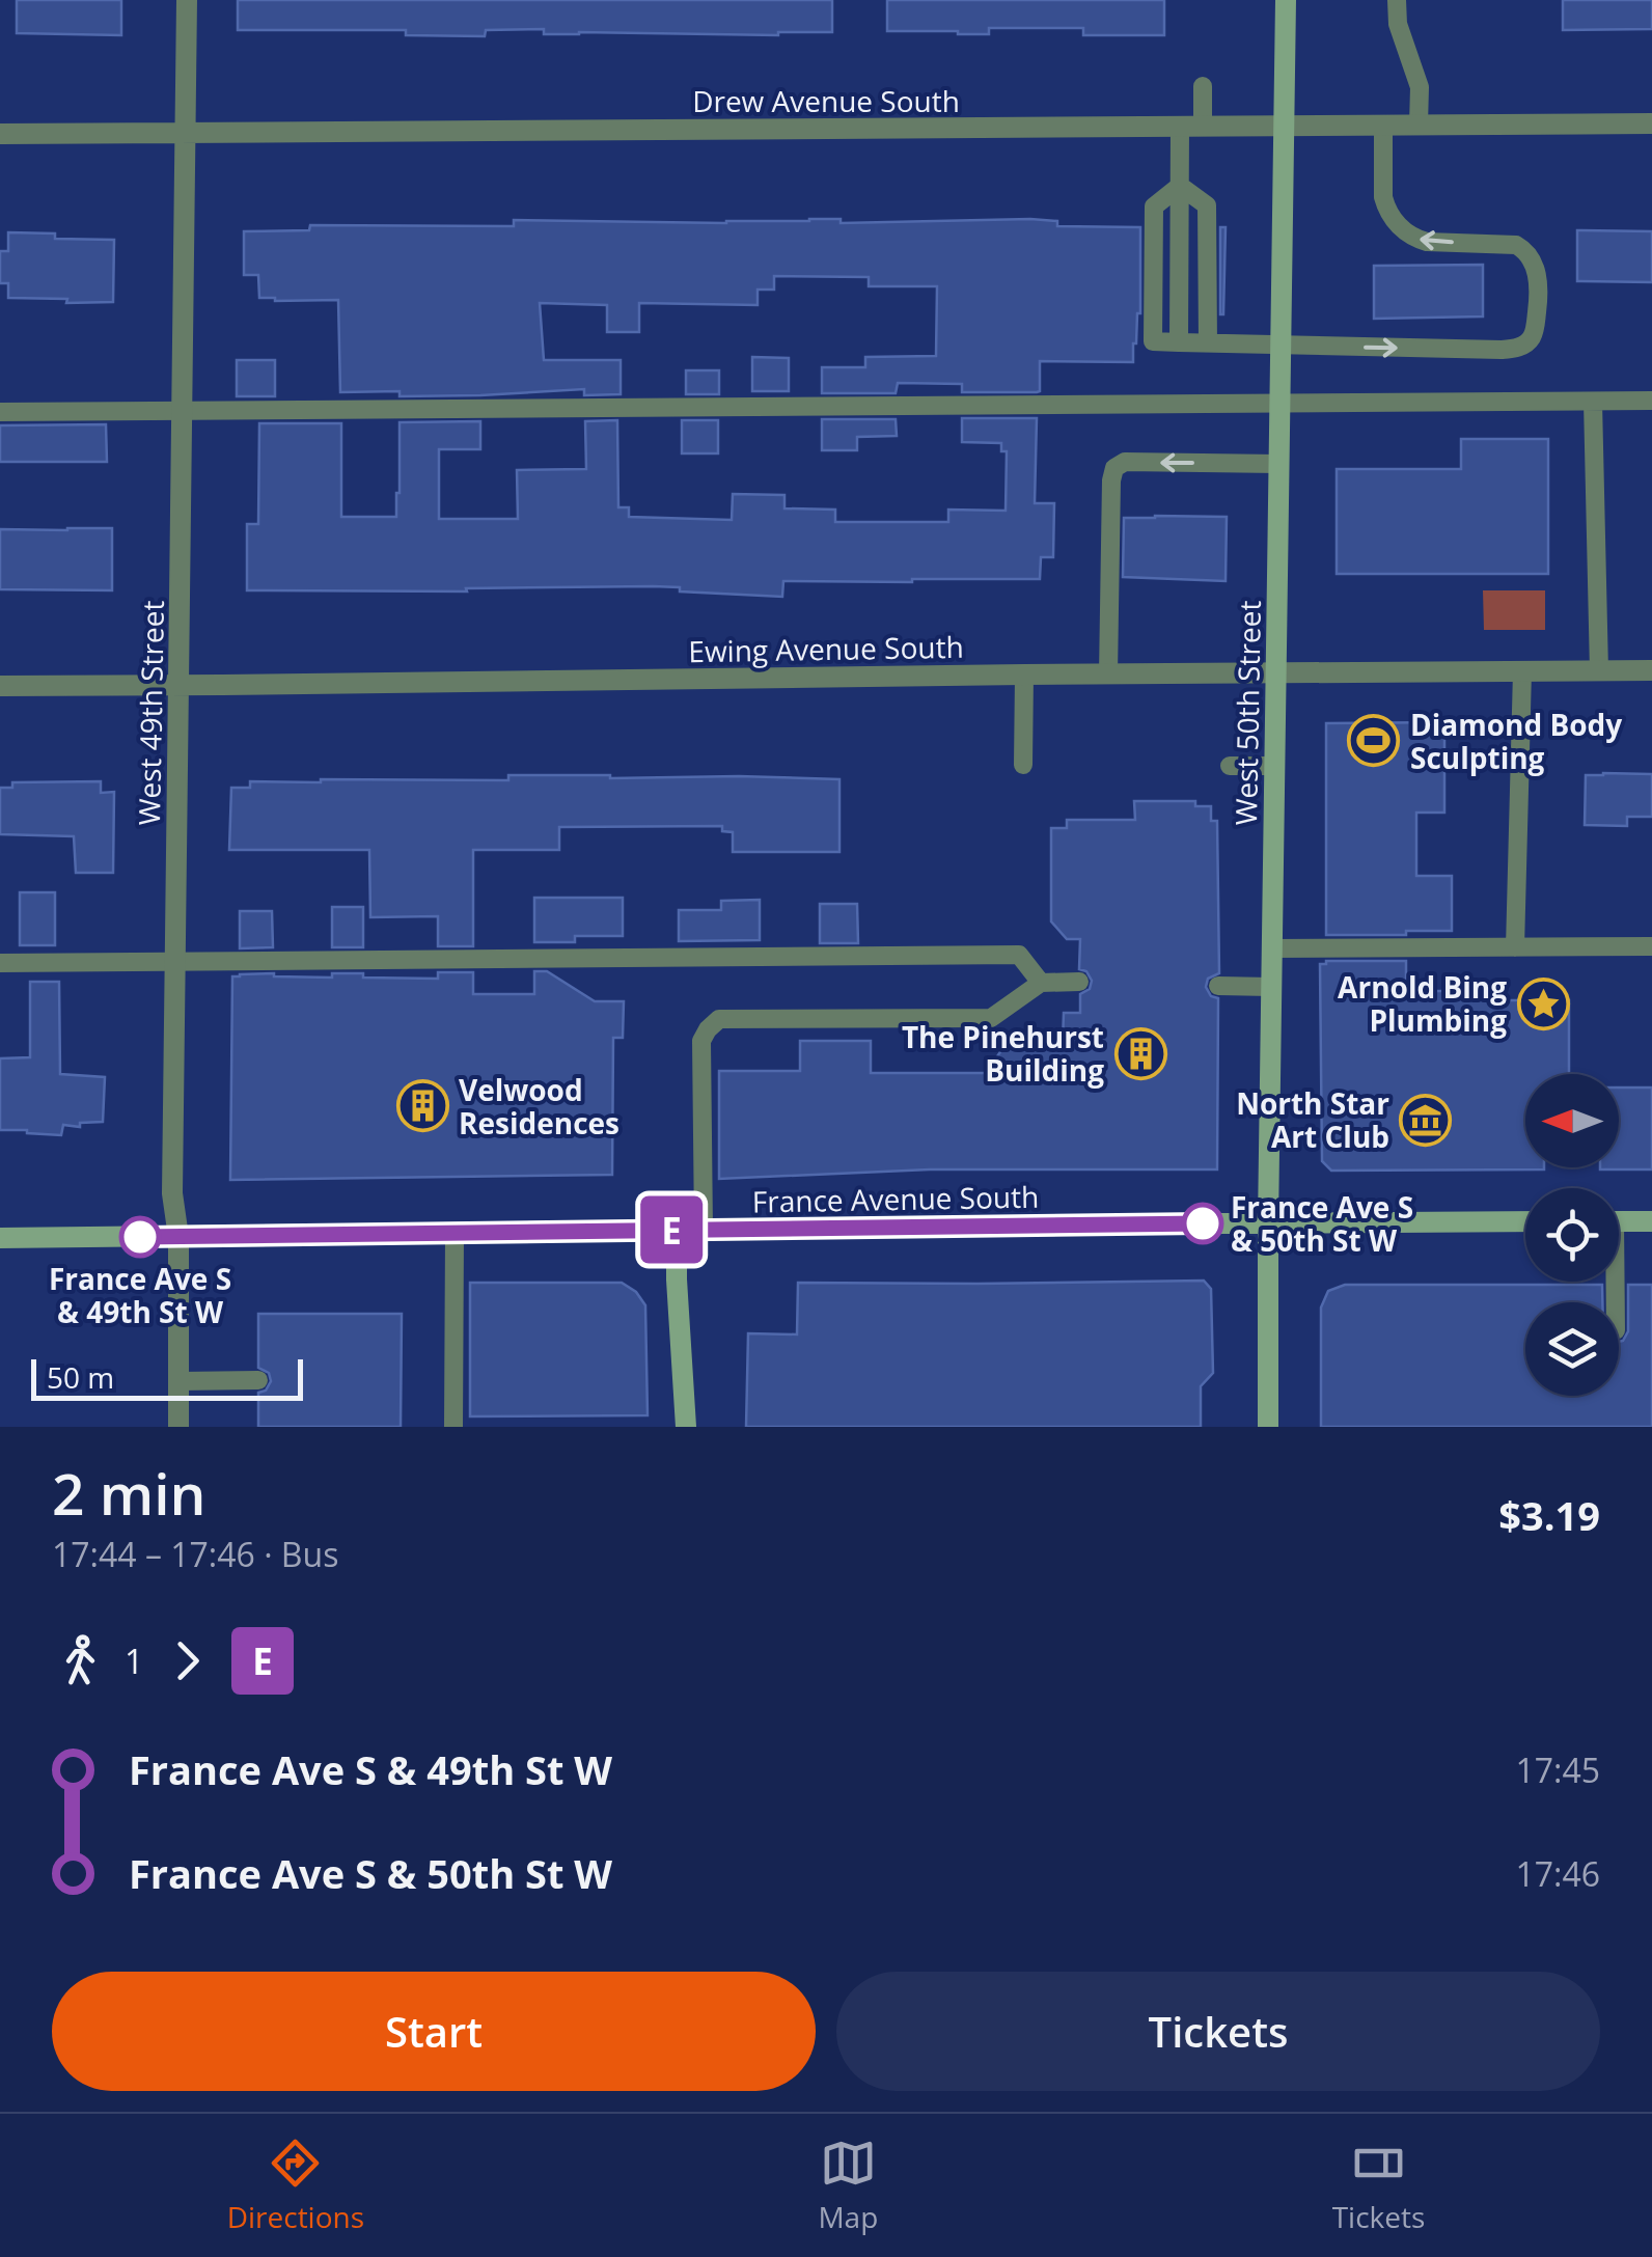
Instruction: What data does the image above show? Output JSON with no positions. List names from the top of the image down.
{
  "streets": {
    "main road": ["West 50th Street", "France Avenue South"],
    "street": ["Drew Avenue South", "Ewing Avenue South", "West 49th Street"]
  },
  "crossings": [
    ["Drew Avenue South", "West 49th Street"],
    ["Drew Avenue South", "West 50th Street"],
    ["Ewing Avenue South", "West 49th Street"],
    ["Ewing Avenue South", "West 50th Street"],
    ["West 49th Street", "France Avenue South"],
    ["West 50th Street", "France Avenue South"]
  ],
  "places": {
    "sports": ["Diamond Body Sculpting"],
    "place": ["Arnold Bing Plumbing"],
    "building": ["The Pinehurst Building", "Velwood Residences"],
    "museum": ["North Star Art Club"],
    "other": ["France Ave S & 50th St W", "France Ave S & 49th St W"]
  },
  "lines": ["bus line E"],
  "scale_bar": "50 m",
  "north": "left",
  "page": {
    "on_map": "E",
    "scale": "50 m",
    "heading": ["2 min", "17:44 – 17:46 · Bus", "$3.19"],
    "legs": ["1", "E"],
    "list": [
      {
        "name": "France Ave S & 49th St W",
        "value": "17:45"
      },
      {
        "name": "France Ave S & 50th St W",
        "value": "17:46"
      }
    ],
    "buttons": ["Start", "Tickets"],
    "tabs": ["Directions", "Map", "Tickets"]
  }
}
